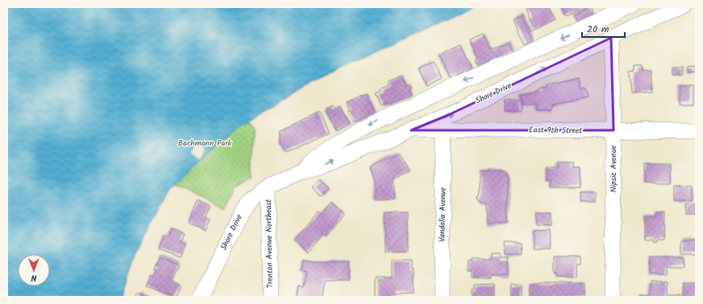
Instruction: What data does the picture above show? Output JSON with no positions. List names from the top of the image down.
{
  "streets": {
    "street": [
      "Shore Drive",
      "East 9th Street",
      "Nipsic Avenue",
      "Vandalia Avenue",
      "Trenton Avenue Northeast"
    ]
  },
  "crossings": [
    ["Shore Drive", "East 9th Street"],
    ["Shore Drive", "Nipsic Avenue"],
    ["Shore Drive", "Trenton Avenue Northeast"],
    ["East 9th Street", "Nipsic Avenue"],
    ["East 9th Street", "Vandalia Avenue"]
  ],
  "parks": ["Bachmann Park"],
  "scale_bar": "20 m",
  "north": "bottom"
}
